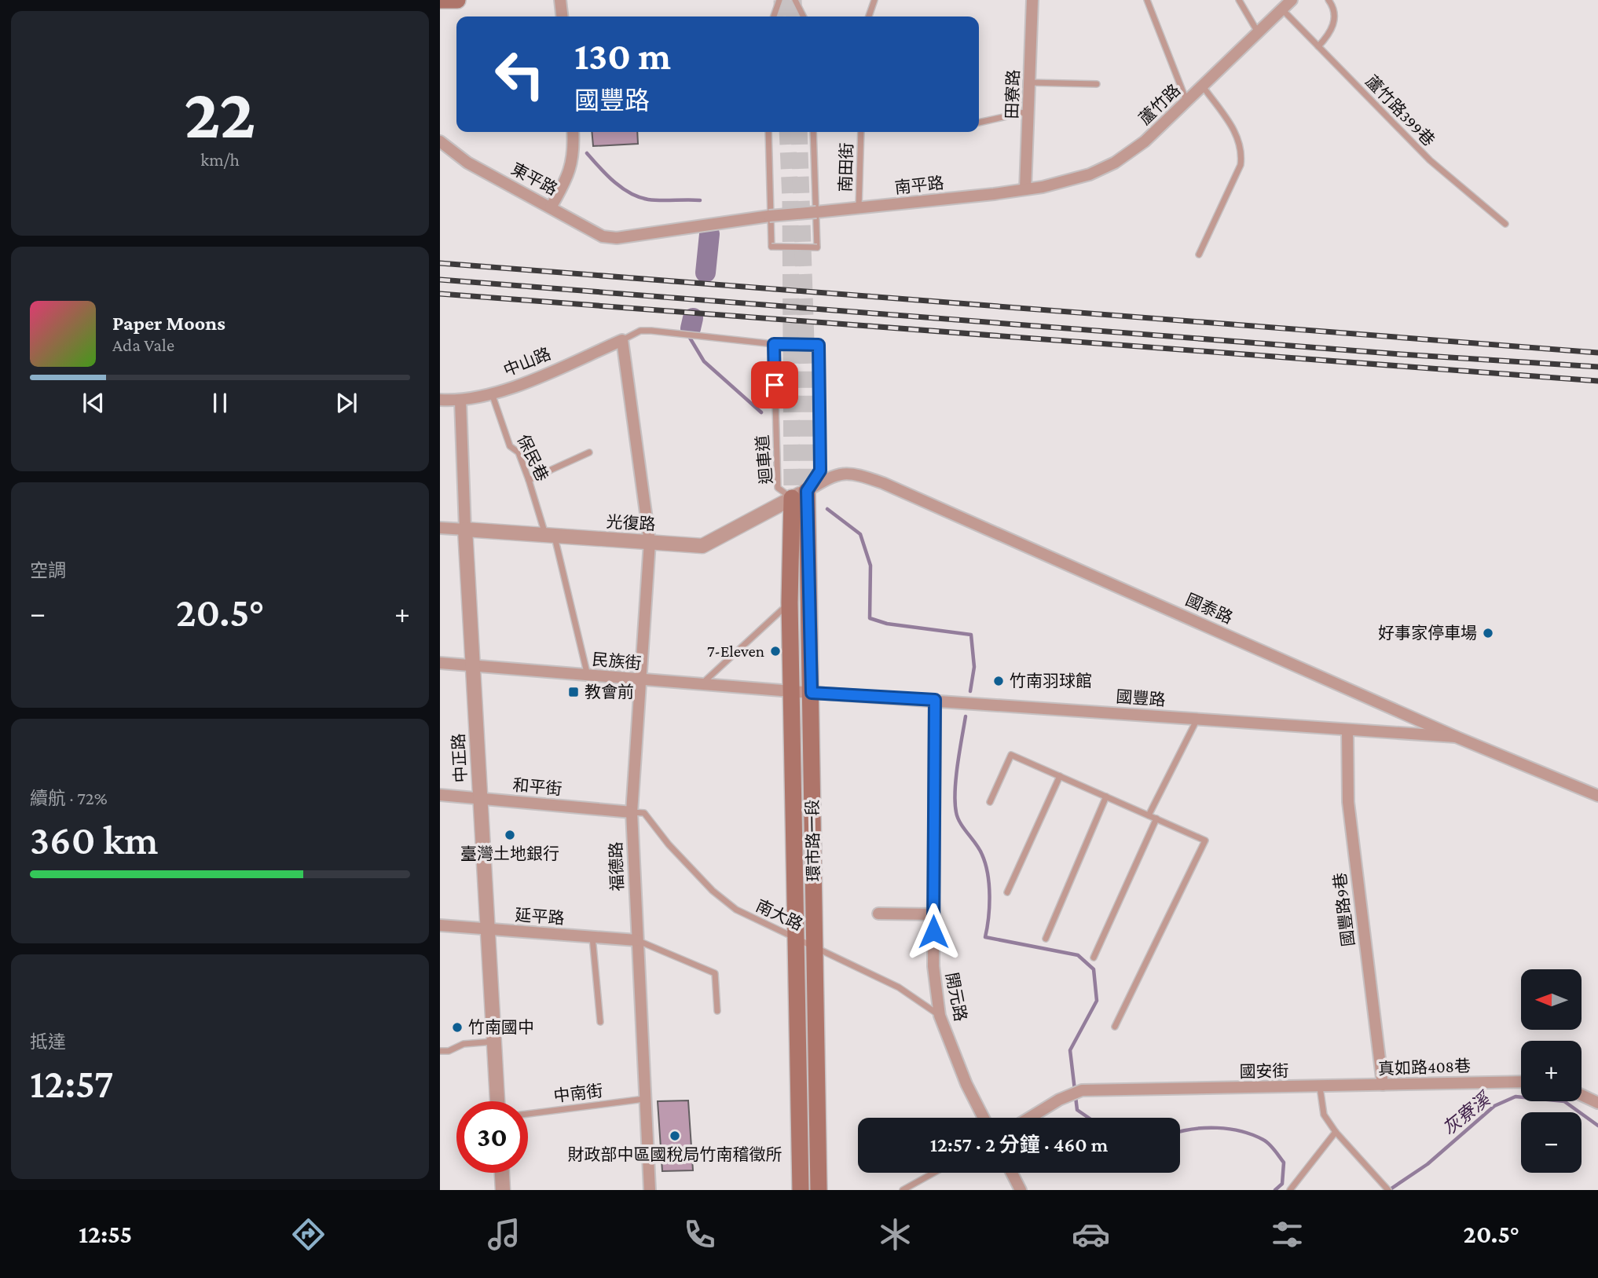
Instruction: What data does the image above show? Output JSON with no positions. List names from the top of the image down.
{
  "streets": {
    "main road": ["環市路一段"],
    "street": [
      "田寮路",
      "蘆竹路",
      "東平路",
      "南平路",
      "中山路",
      "光復路",
      "國泰路",
      "民族街",
      "國豐路",
      "中正路",
      "和平街",
      "福德路",
      "國豐路9巷",
      "延平路",
      "開元路",
      "真如路408巷",
      "國安街"
    ],
    "lane": [
      "蘆竹路399巷",
      "南田街",
      "保民巷",
      "迴車道",
      "南大路",
      "中南街"
    ]
  },
  "crossings": [
    ["田寮路", "蘆竹路"],
    ["田寮路", "南平路"],
    ["蘆竹路", "蘆竹路399巷"],
    ["蘆竹路", "南平路"],
    ["南田街", "南平路"],
    ["東平路", "南平路"],
    ["中山路", "保民巷"],
    ["中山路", "中正路"],
    ["中山路", "福德路"],
    ["保民巷", "光復路"],
    ["保民巷", "民族街"],
    ["迴車道", "光復路"],
    ["迴車道", "國泰路"],
    ["迴車道", "環市路一段"],
    ["光復路", "國泰路"],
    ["光復路", "中正路"],
    ["光復路", "環市路一段"],
    ["光復路", "福德路"],
    ["國泰路", "國豐路"],
    ["國泰路", "環市路一段"],
    ["民族街", "國豐路"],
    ["民族街", "中正路"],
    ["民族街", "環市路一段"],
    ["民族街", "福德路"],
    ["國豐路", "環市路一段"],
    ["國豐路", "國豐路9巷"],
    ["國豐路", "開元路"],
    ["中正路", "和平街"],
    ["中正路", "延平路"],
    ["和平街", "福德路"],
    ["和平街", "南大路"],
    ["環市路一段", "南大路"],
    ["福德路", "南大路"],
    ["福德路", "延平路"],
    ["福德路", "中南街"],
    ["國豐路9巷", "真如路408巷"],
    ["南大路", "開元路"],
    ["真如路408巷", "國安街"]
  ],
  "water": ["灰寮溪"],
  "places": {
    "other": [
      "好事家停車場",
      "7-Eleven",
      "竹南羽球館",
      "臺灣土地銀行",
      "竹南國中",
      "財政部中區國稅局竹南稽徵所"
    ],
    "transit": ["教會前"]
  },
  "north": "left",
  "page": {
    "tile": [
      ["22", "km/h"],
      "空調",
      ["續航 · 72%", "360 km"],
      ["抵達", "12:57"]
    ],
    "turn": ["130 m", "國豐路"],
    "song": ["Paper Moons", "Ada Vale"],
    "heat": ["−", "20.5°", "+"],
    "map_buttons": ["+", "−"],
    "limit": "30",
    "trip": "12:57 · 2 分鐘 · 460 m",
    "tabs": ["12:55", "20.5°"]
  }
}
